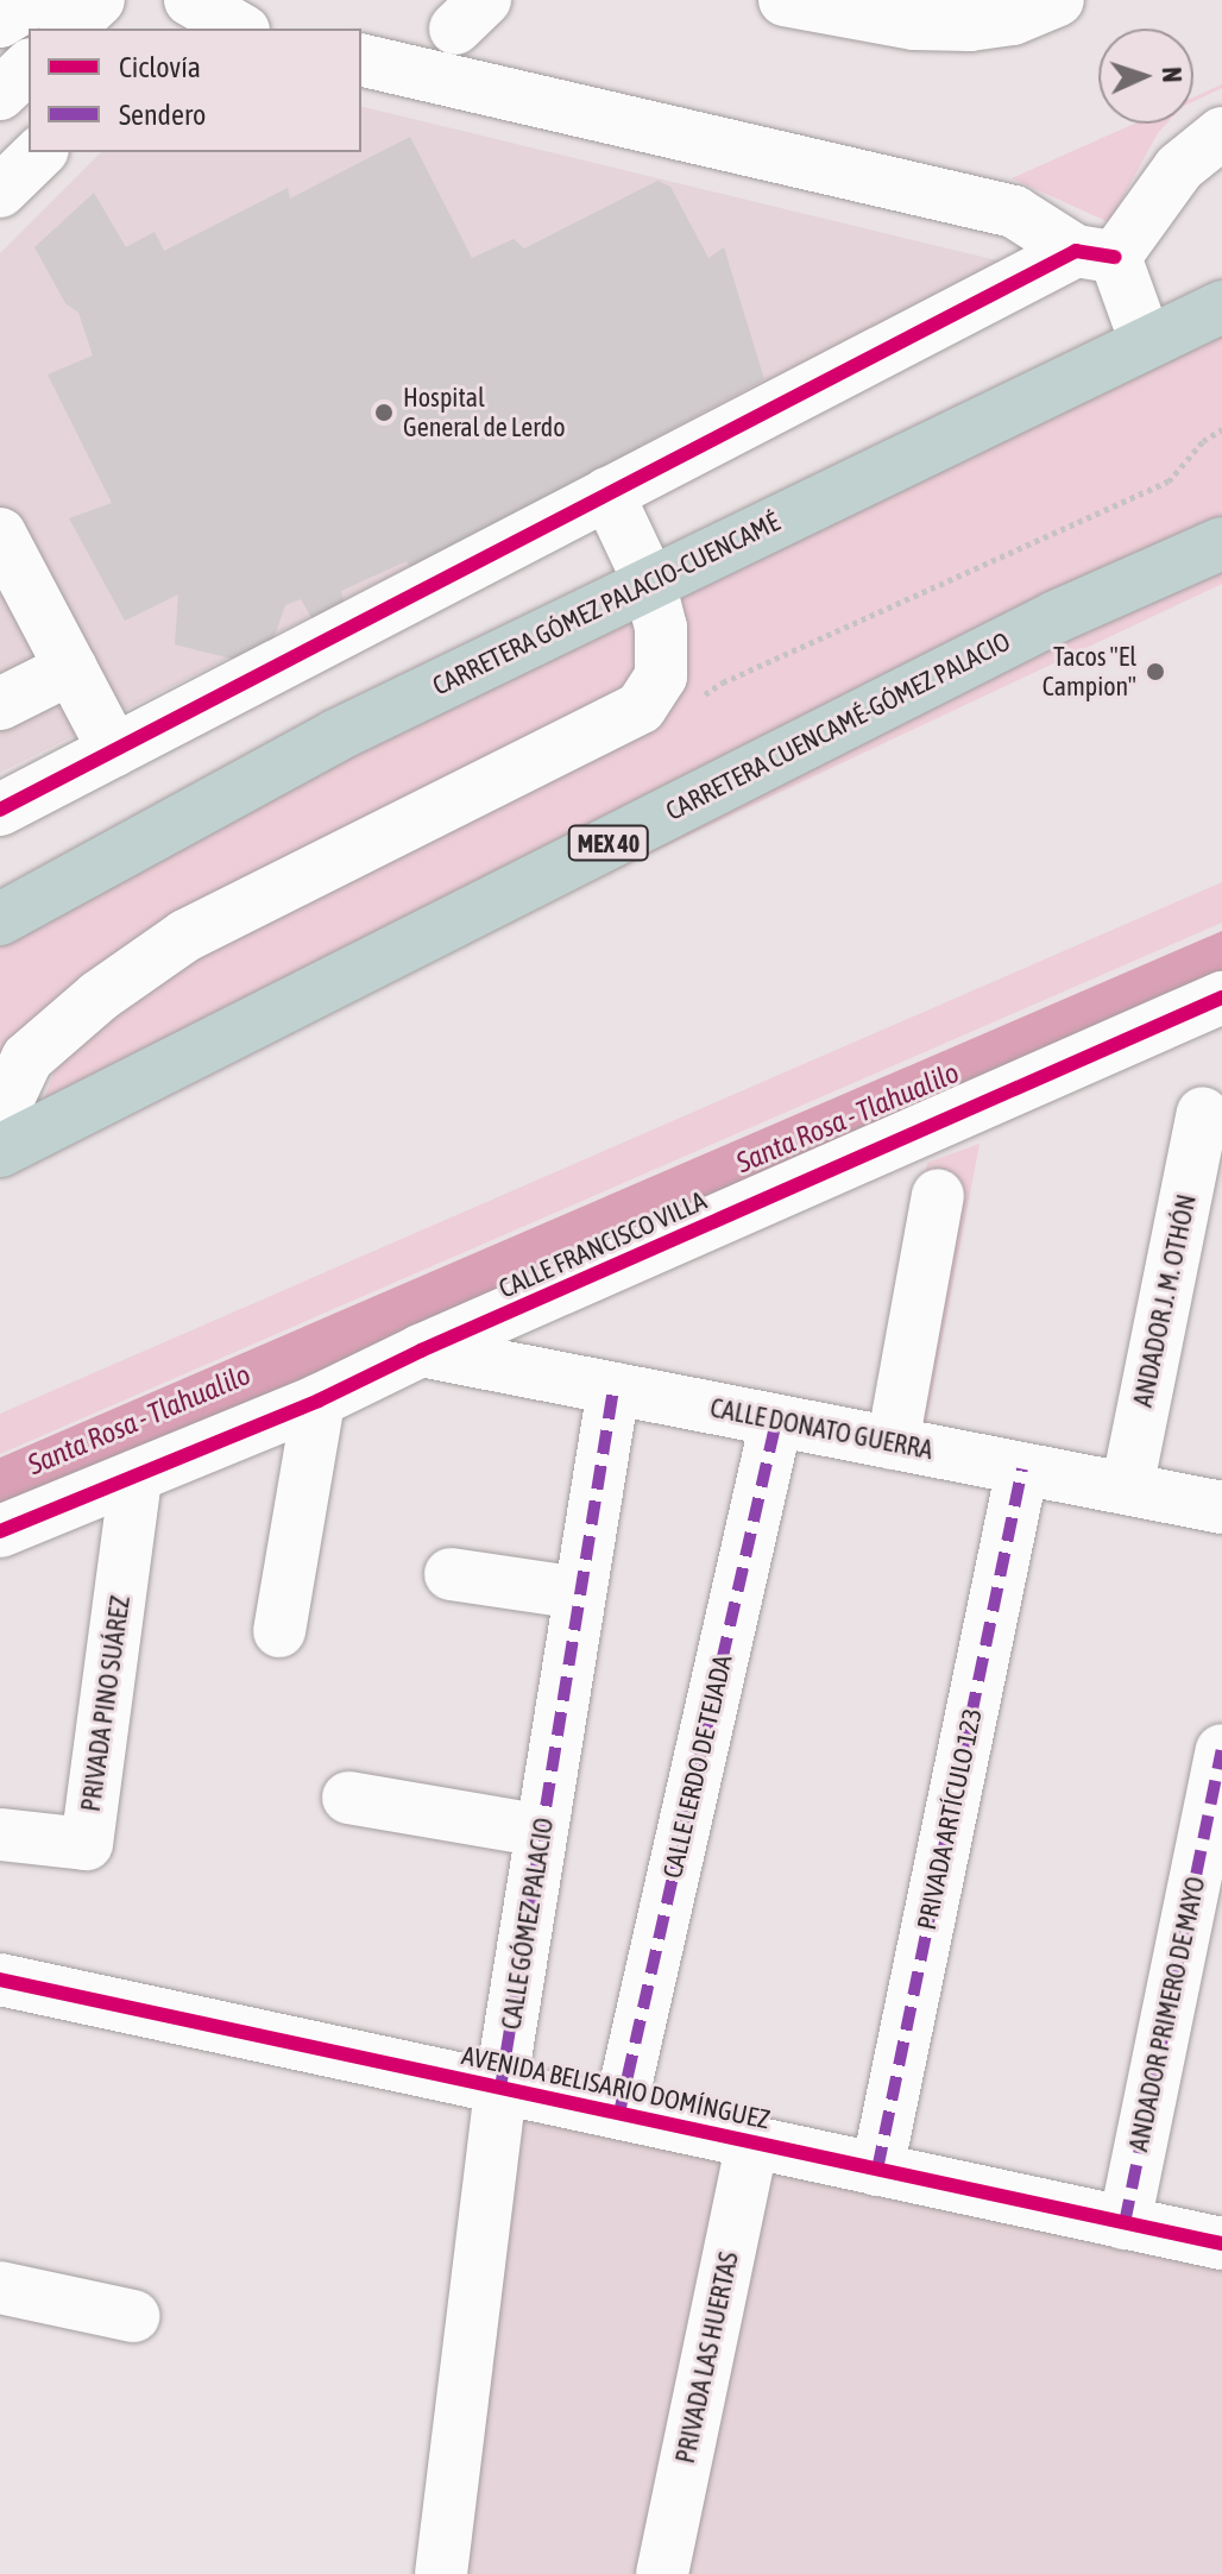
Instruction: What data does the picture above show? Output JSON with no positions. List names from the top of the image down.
{
  "streets": {
    "highway": ["CARRETERA GÓMEZ PALACIO-CUENCAMÉ", "CARRETERA CUENCAMÉ-GÓMEZ PALACIO", "MEX 40"],
    "street": [
      "CALLE FRANCISCO VILLA",
      "ANDADOR J. M. OTHÓN",
      "CALLE DONATO GUERRA",
      "PRIVADA PINO SUÁREZ",
      "CALLE LERDO DE TEJADA",
      "PRIVADA ARTÍCULO 123",
      "CALLE GÓMEZ PALACIO",
      "ANDADOR PRIMERO DE MAYO",
      "AVENIDA BELISARIO DOMÍNGUEZ",
      "PRIVADA LAS HUERTAS"
    ]
  },
  "crossings": [
    ["CALLE FRANCISCO VILLA", "CALLE DONATO GUERRA"],
    ["CALLE FRANCISCO VILLA", "PRIVADA PINO SUÁREZ"],
    ["ANDADOR J. M. OTHÓN", "CALLE DONATO GUERRA"],
    ["CALLE DONATO GUERRA", "CALLE LERDO DE TEJADA"],
    ["CALLE DONATO GUERRA", "PRIVADA ARTÍCULO 123"],
    ["CALLE DONATO GUERRA", "CALLE GÓMEZ PALACIO"],
    ["CALLE LERDO DE TEJADA", "AVENIDA BELISARIO DOMÍNGUEZ"],
    ["PRIVADA ARTÍCULO 123", "AVENIDA BELISARIO DOMÍNGUEZ"],
    ["CALLE GÓMEZ PALACIO", "AVENIDA BELISARIO DOMÍNGUEZ"],
    ["ANDADOR PRIMERO DE MAYO", "AVENIDA BELISARIO DOMÍNGUEZ"],
    ["AVENIDA BELISARIO DOMÍNGUEZ", "PRIVADA LAS HUERTAS"]
  ],
  "water": ["Santa Rosa - Tlahualilo"],
  "places": ["Hospital General de Lerdo", "Tacos \"El Campion\""],
  "legend": ["Ciclovía", "Sendero"],
  "north": "right"
}
